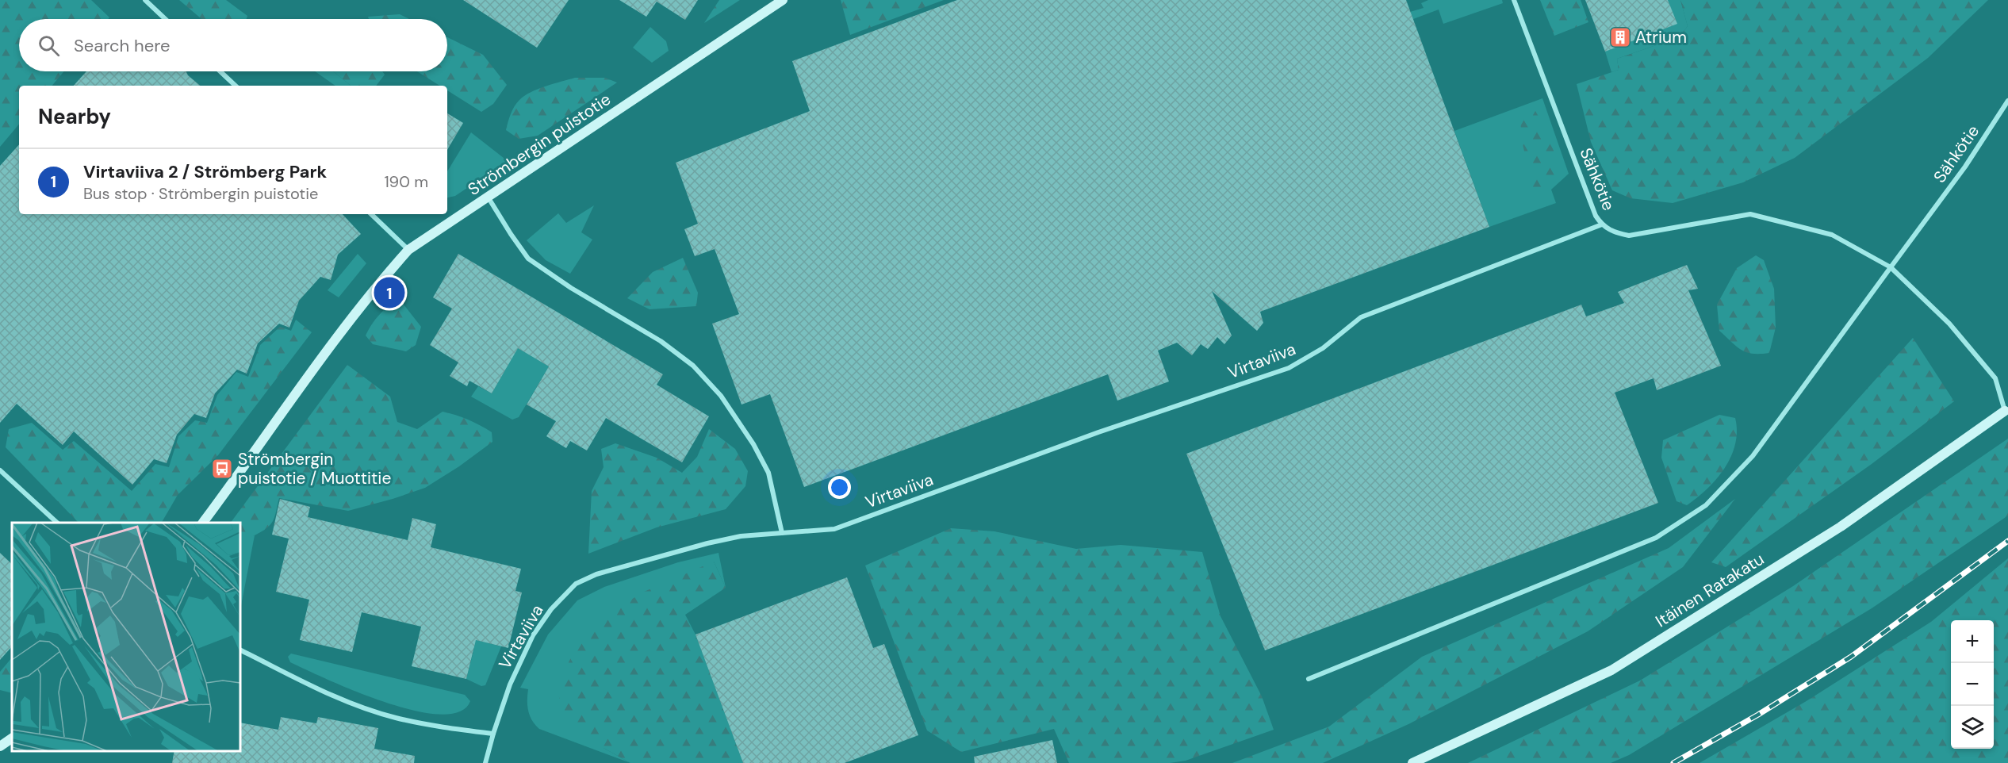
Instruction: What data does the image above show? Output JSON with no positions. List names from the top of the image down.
{
  "streets": {
    "street": [
      "Strömbergin puistotie",
      "Sähkötie",
      "Virtaviiva",
      "Itäinen Ratakatu"
    ]
  },
  "crossings": [
    ["Sähkötie", "Virtaviiva"]
  ],
  "places": {
    "building": ["Atrium"],
    "bus stop": ["Strömbergin puistotie / Muottitie"]
  },
  "page": {
    "search": "Search here",
    "heading": "Nearby",
    "list": [
      {
        "mark": "1",
        "name": "Virtaviiva 2 / Strömberg Park",
        "note": "Bus stop · Strömbergin puistotie",
        "value": "190 m"
      }
    ],
    "pins": "1",
    "map_buttons": ["+", "−"]
  }
}
